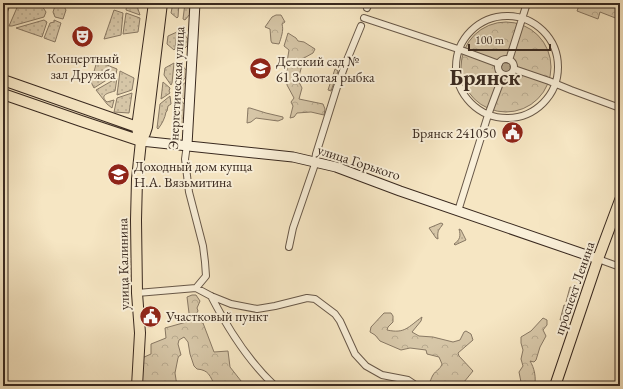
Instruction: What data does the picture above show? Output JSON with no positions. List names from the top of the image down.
{
  "streets": {
    "main road": ["улица Горького", "улица Калинина", "проспект Ленина"],
    "street": ["Энергетическая улица"]
  },
  "crossings": [
    ["Энергетическая улица", "улица Горького"],
    ["улица Горького", "улица Калинина"],
    ["улица Горького", "проспект Ленина"]
  ],
  "districts": ["Брянск"],
  "places": {
    "theatre": ["Концертный зал Дружба"],
    "school or university": ["Детский сад № 61 Золотая рыбка", "Доходный дом купца Н.А. Вязьмитина"],
    "public building": ["Брянск 241050", "Участковый пункт"]
  },
  "scale_bar": "100 m"
}
